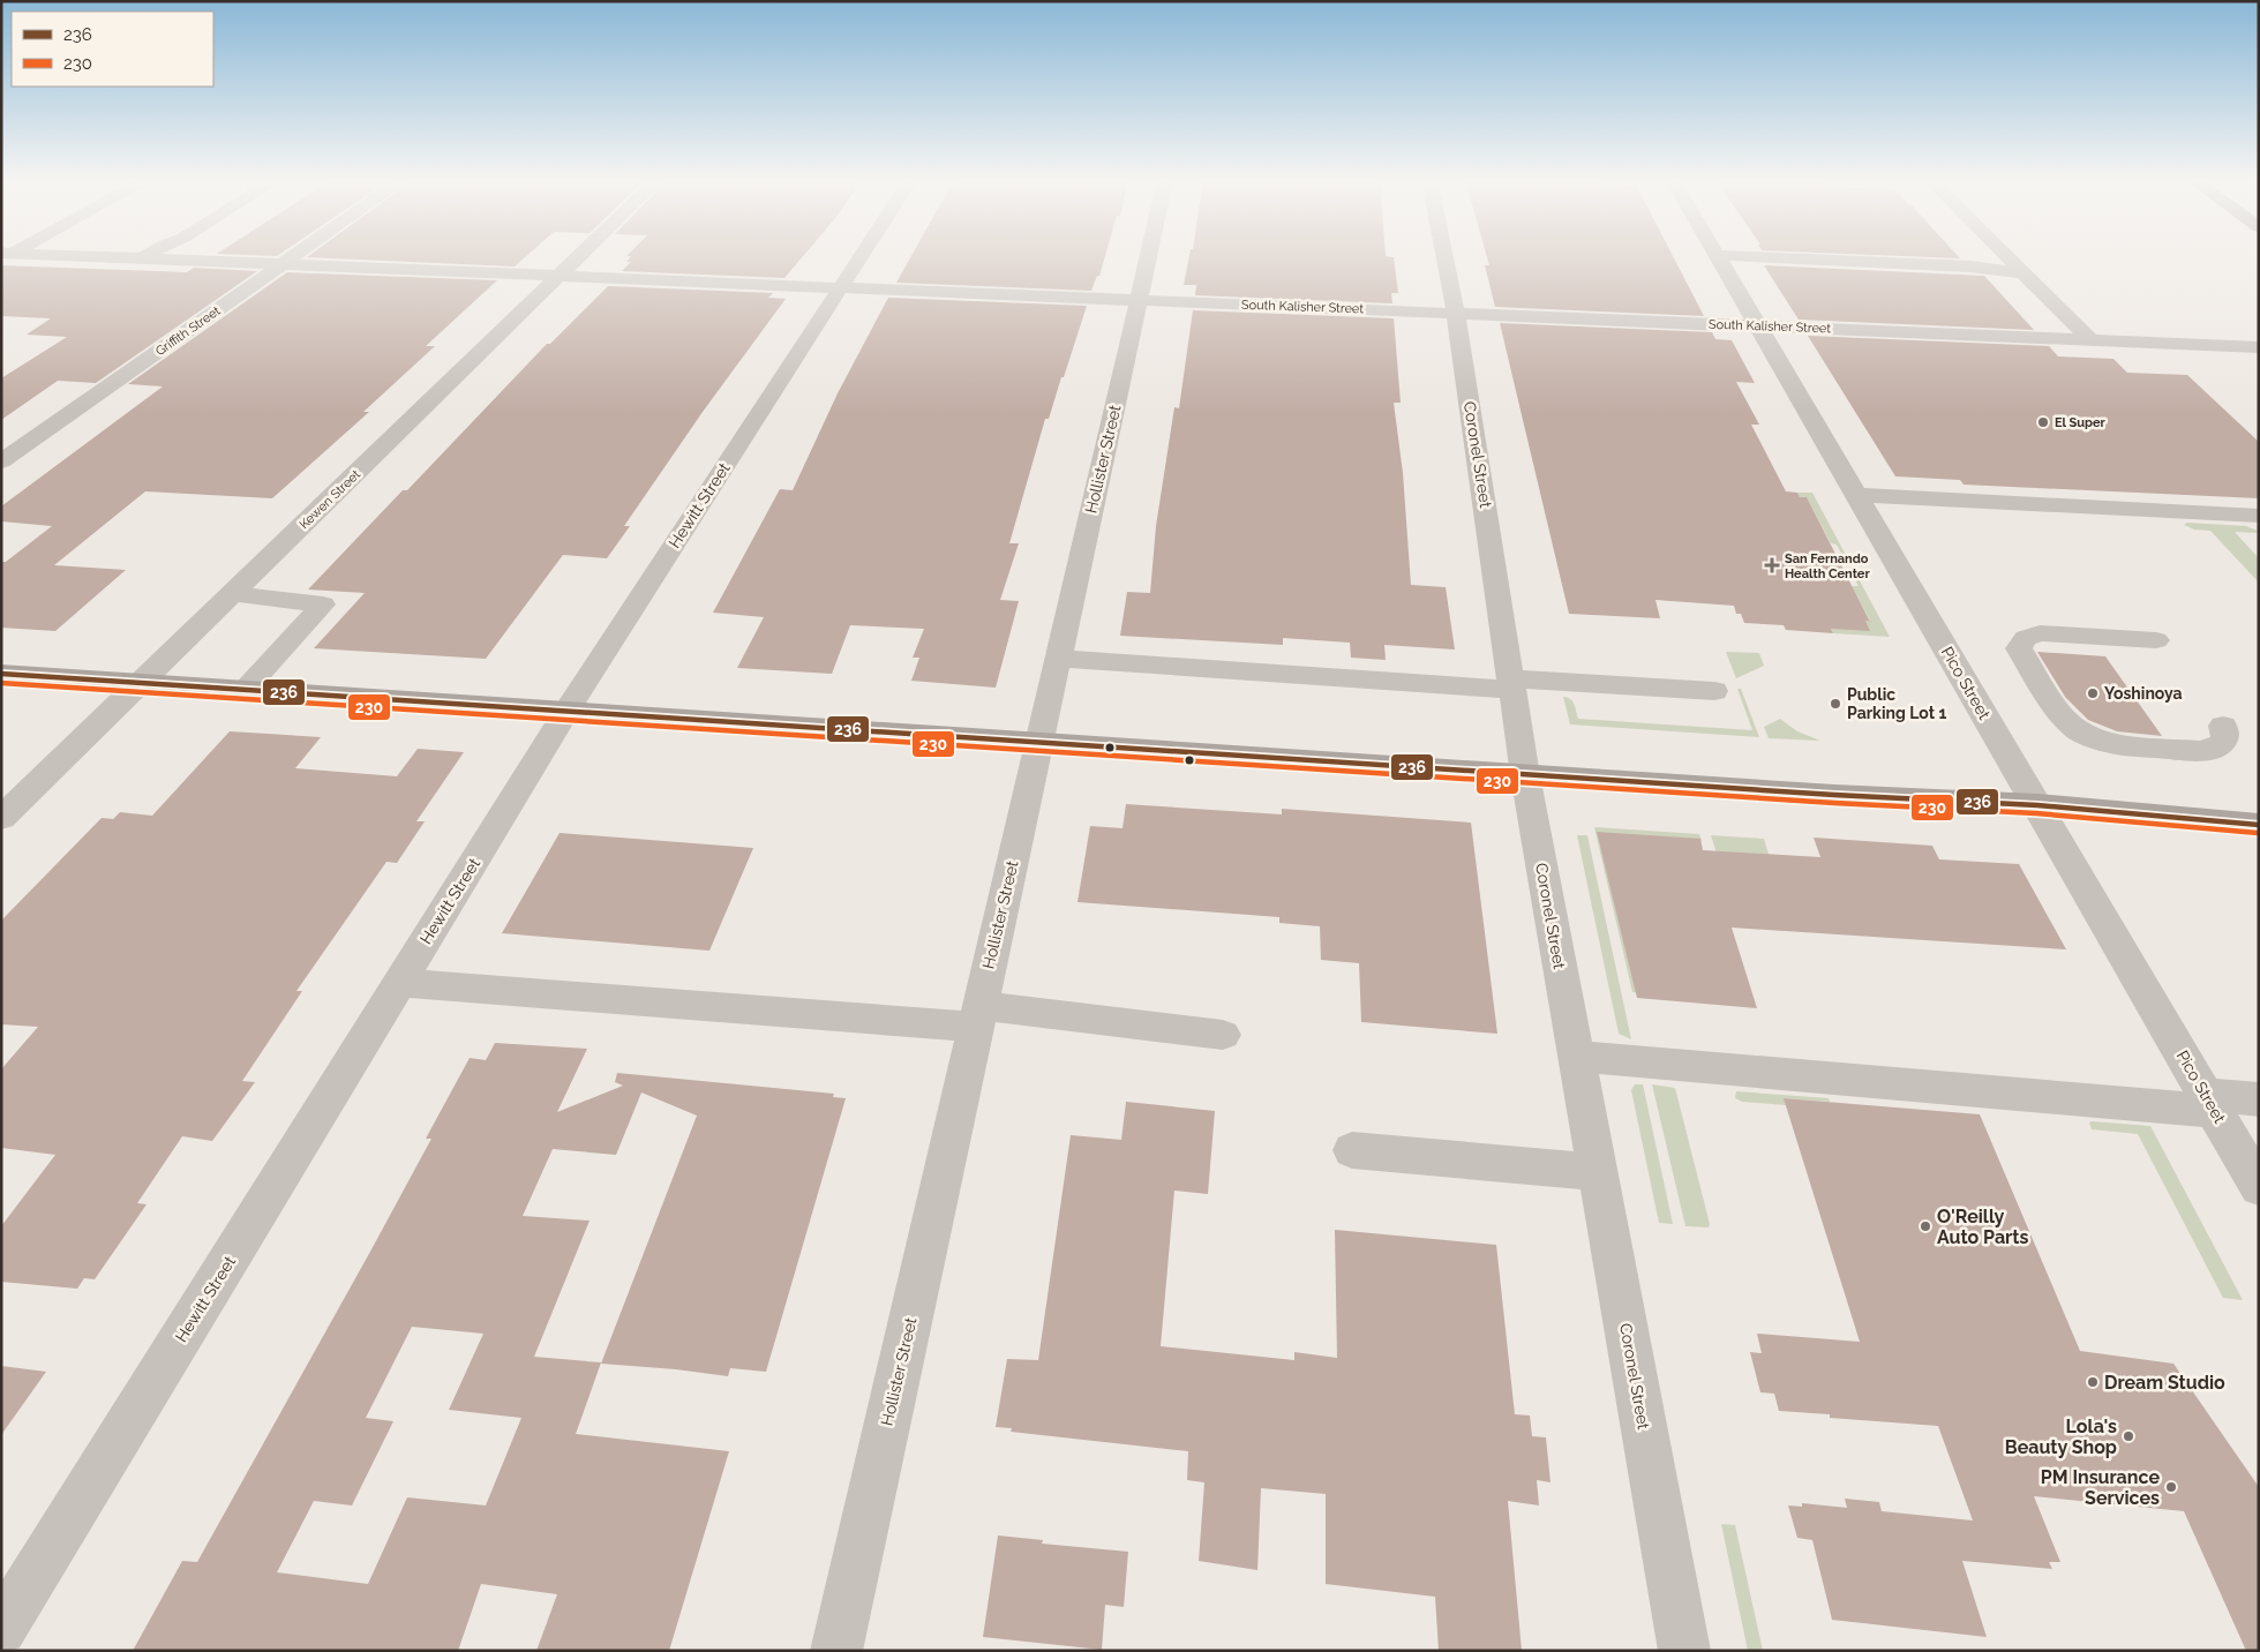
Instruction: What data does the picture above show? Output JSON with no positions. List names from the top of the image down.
{
  "streets": {
    "street": [
      "South Kalisher Street",
      "Griffith Street",
      "Coronel Street",
      "Hollister Street",
      "Kewen Street",
      "Hewitt Street",
      "Pico Street"
    ]
  },
  "crossings": [
    ["South Kalisher Street", "Griffith Street"],
    ["South Kalisher Street", "Coronel Street"],
    ["South Kalisher Street", "Hollister Street"],
    ["South Kalisher Street", "Kewen Street"],
    ["South Kalisher Street", "Hewitt Street"],
    ["South Kalisher Street", "Pico Street"]
  ],
  "places": {
    "other": [
      "El Super",
      "Yoshinoya",
      "Public Parking Lot 1",
      "O'Reilly Auto Parts",
      "Dream Studio",
      "Lola's Beauty Shop",
      "PM Insurance Services"
    ],
    "health": ["San Fernando Health Center"]
  },
  "lines": ["transit line 236", "transit line 230"],
  "legend": ["236", "230"]
}
